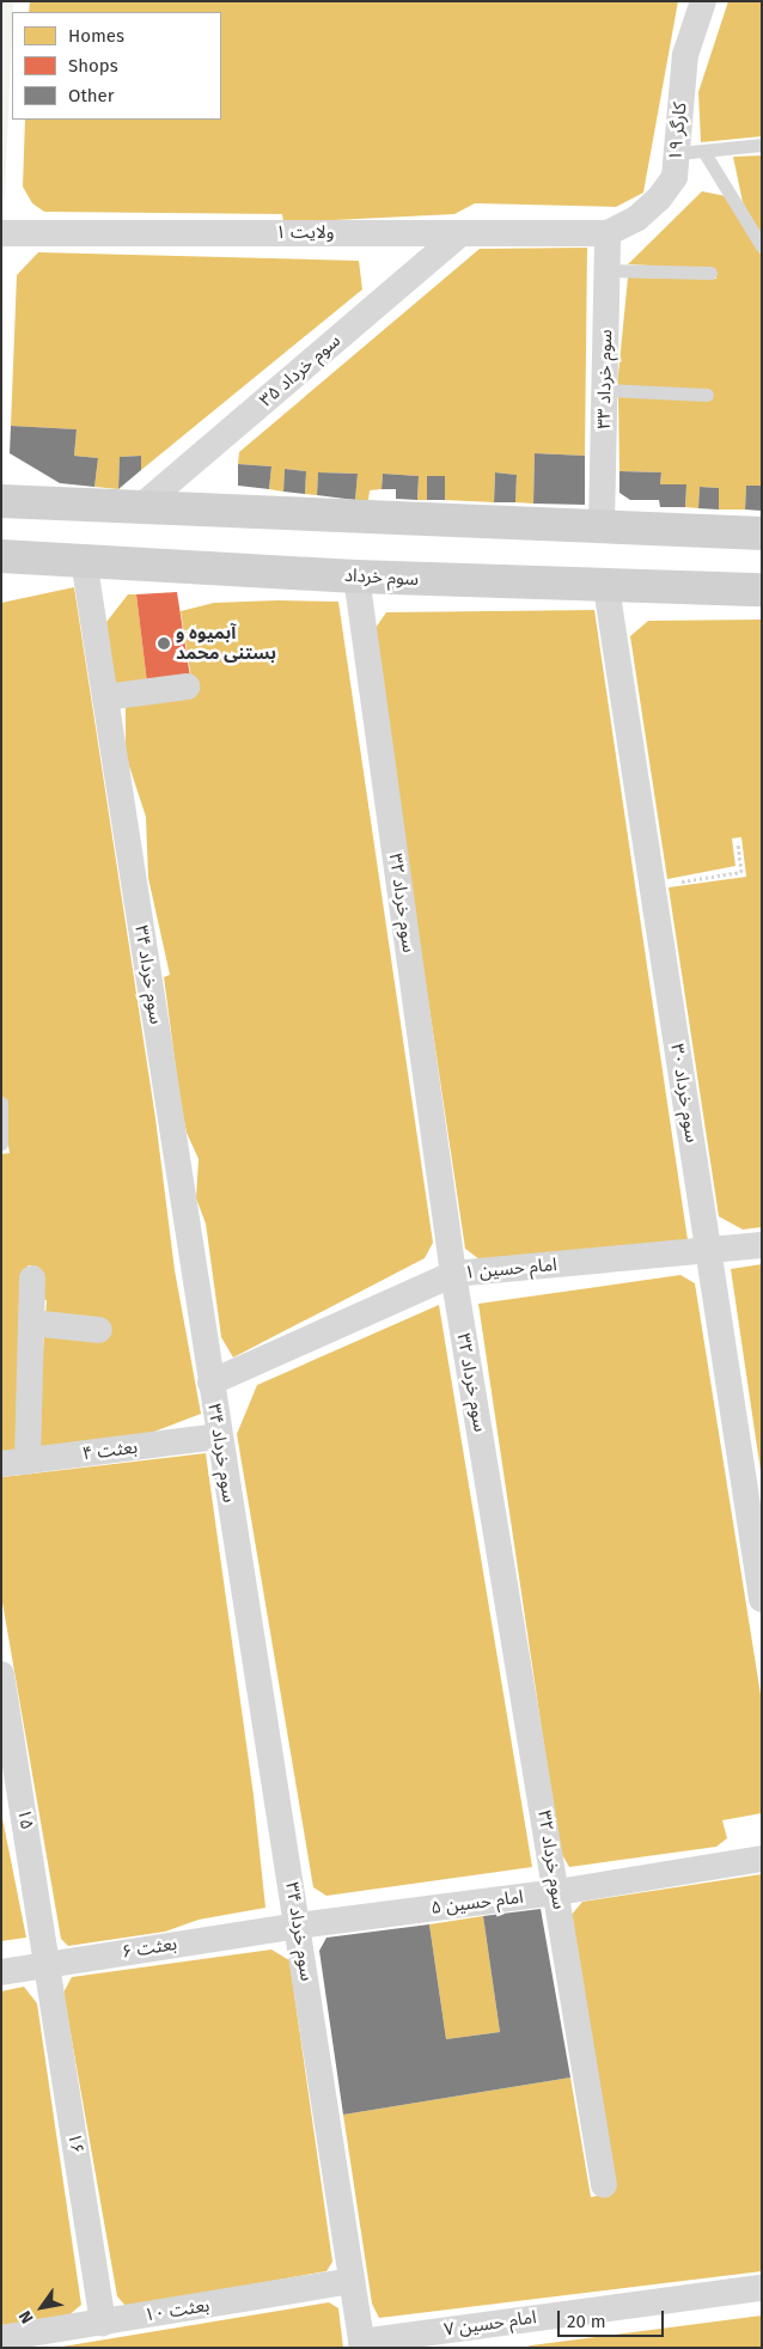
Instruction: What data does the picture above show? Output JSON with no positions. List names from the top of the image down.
{
  "streets": {
    "main road": ["سوم خرداد"],
    "street": [
      "کارگر ۱۹",
      "ولایت ۱",
      "سوم خرداد ۳۵",
      "سوم خرداد ۳۳",
      "سوم خرداد ۳۲",
      "سوم خرداد ۳۴",
      "سوم خرداد ۳۰",
      "امام حسین ۱",
      "بعثت ۴",
      "۱۵",
      "امام حسین ۵",
      "بعثت ۶",
      "۱۶",
      "بعثت ۱۰",
      "امام حسین ۷"
    ]
  },
  "crossings": [
    ["کارگر ۱۹", "ولایت ۱"],
    ["کارگر ۱۹", "سوم خرداد ۳۳"],
    ["ولایت ۱", "سوم خرداد ۳۵"],
    ["ولایت ۱", "سوم خرداد ۳۳"],
    ["سوم خرداد", "سوم خرداد ۳۲"],
    ["سوم خرداد", "سوم خرداد ۳۴"],
    ["سوم خرداد", "سوم خرداد ۳۰"],
    ["سوم خرداد ۳۲", "امام حسین ۱"],
    ["سوم خرداد ۳۲", "امام حسین ۵"],
    ["سوم خرداد ۳۴", "امام حسین ۱"],
    ["سوم خرداد ۳۴", "بعثت ۴"],
    ["سوم خرداد ۳۴", "امام حسین ۵"],
    ["سوم خرداد ۳۴", "بعثت ۶"],
    ["سوم خرداد ۳۴", "بعثت ۱۰"],
    ["سوم خرداد ۳۴", "امام حسین ۷"],
    ["سوم خرداد ۳۰", "امام حسین ۱"],
    ["۱۵", "بعثت ۶"],
    ["۱۵", "۱۶"],
    ["امام حسین ۵", "بعثت ۶"],
    ["بعثت ۶", "۱۶"],
    ["۱۶", "بعثت ۱۰"]
  ],
  "places": ["آبمیوه و بستنی محمد"],
  "legend": ["Homes", "Shops", "Other"],
  "scale_bar": "20 m",
  "north": "bottom left"
}
